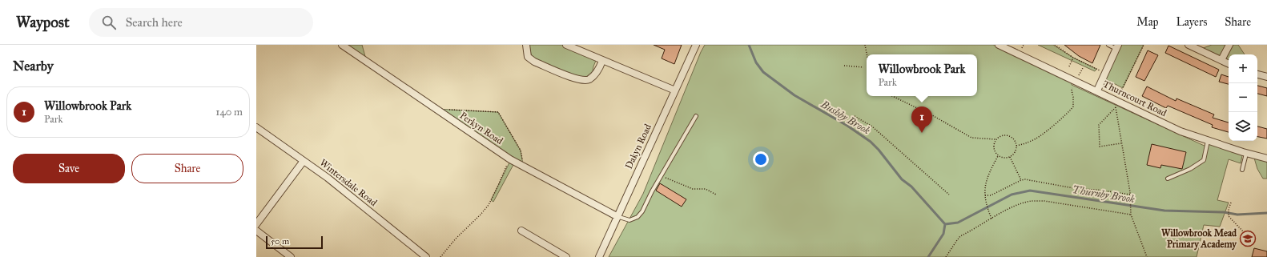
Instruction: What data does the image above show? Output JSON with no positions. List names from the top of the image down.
{
  "streets": {
    "street": [
      "Thurncourt Road",
      "Perkyn Road",
      "Dakyn Road",
      "Wintersdale Road"
    ]
  },
  "crossings": [
    ["Perkyn Road", "Dakyn Road"]
  ],
  "water": ["Bushby Brook", "Thurnby Brook"],
  "places": {
    "school or university": ["Willowbrook Mead Primary Academy"]
  },
  "scale_bar": "50 m",
  "page": {
    "header": "Waypost",
    "search": "Search here",
    "nav": ["Map", "Layers", "Share"],
    "heading": "Nearby",
    "map_buttons": ["+", "−"],
    "popup": ["Willowbrook Park", "Park"],
    "list": [
      {
        "mark": "1",
        "name": "Willowbrook Park",
        "note": "Park",
        "value": "140 m"
      }
    ],
    "pins": "1",
    "buttons": ["Save", "Share"],
    "scale": "50 m"
  }
}
